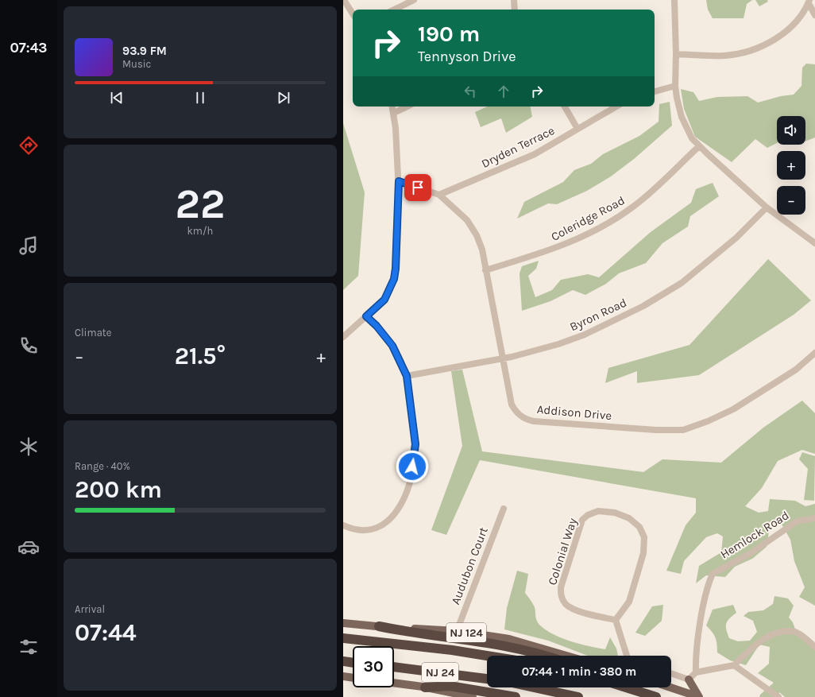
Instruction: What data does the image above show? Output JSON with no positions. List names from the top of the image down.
{
  "streets": {
    "highway": ["NJ 24"],
    "main road": ["NJ 124"],
    "street": [
      "Dryden Terrace",
      "Coleridge Road",
      "Byron Road",
      "Addison Drive",
      "Hemlock Road",
      "Colonial Way",
      "Audubon Court"
    ]
  },
  "crossings": [
    ["Dryden Terrace", "Addison Drive"],
    ["Coleridge Road", "Addison Drive"],
    ["Byron Road", "Addison Drive"],
    ["Audubon Court", "NJ 124"]
  ],
  "page": {
    "tabs": "07:43",
    "turn": ["190 m", "Tennyson Drive"],
    "song": ["93.9 FM", "Music"],
    "map_buttons": ["+", "−"],
    "tile": [
      ["22", "km/h"],
      "Climate",
      ["Range · 40%", "200 km"],
      ["Arrival", "07:44"]
    ],
    "heat": ["−", "21.5°", "+"],
    "limit": "30",
    "trip": "07:44 · 1 min · 380 m"
  }
}
